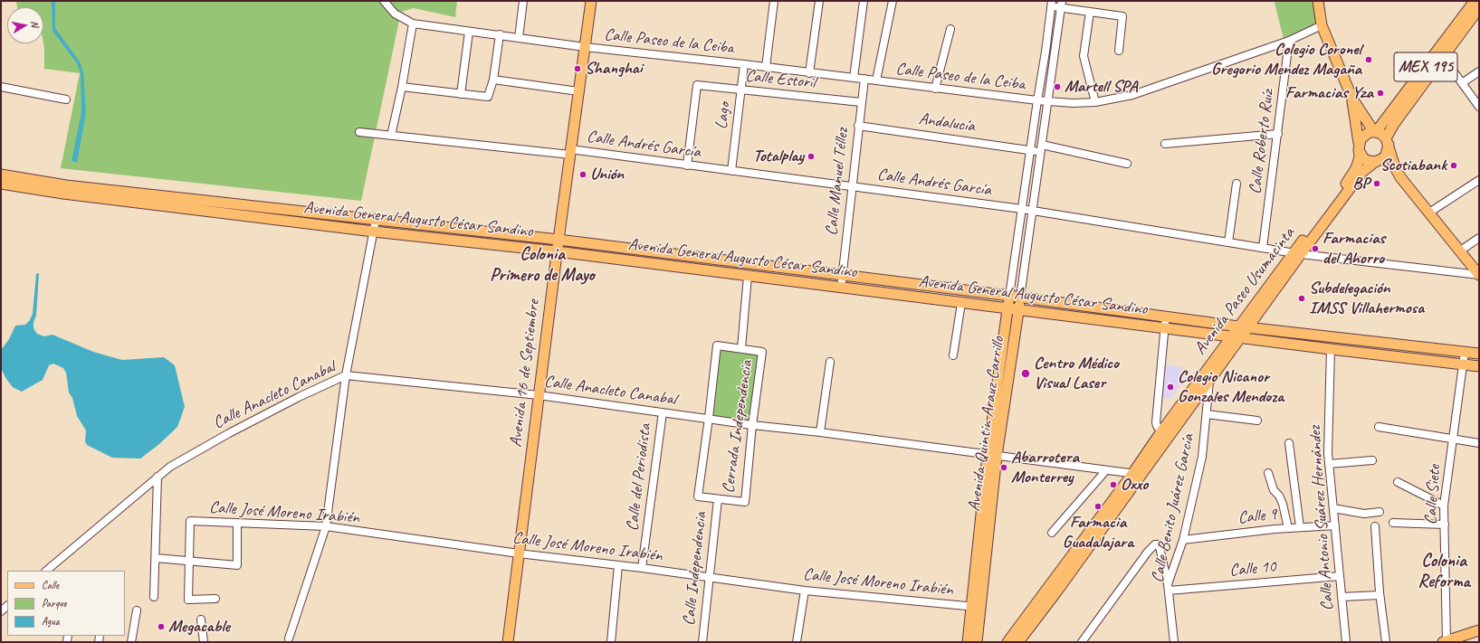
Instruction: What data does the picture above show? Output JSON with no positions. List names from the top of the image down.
{
  "streets": {
    "main road": [
      "MEX 195",
      "Avenida General Augusto César Sandino",
      "Avenida Paseo Usumacinta",
      "Avenida 16 de Septiembre",
      "Avenida Quintin Arauz Carrillo"
    ],
    "street": [
      "Calle Paseo de la Ceiba",
      "Calle Estoril",
      "Lago",
      "Andalucía",
      "Calle Roberto Ruíz",
      "Calle Andrés García",
      "Calle Manuel Téllez",
      "Calle Anacleto Canabal",
      "Cerrada Independencia",
      "Calle del Periodista",
      "Calle Siete",
      "Calle Benito Juárez García",
      "Calle José Moreno Irabién",
      "Calle 9",
      "Calle Antonio Suárez Hernández",
      "Calle Independencia",
      "Calle 10"
    ]
  },
  "crossings": [
    ["Calle Paseo de la Ceiba", "Lago"],
    ["Calle Paseo de la Ceiba", "Calle Roberto Ruíz"],
    ["Calle Paseo de la Ceiba", "Calle Manuel Téllez"],
    ["Calle Paseo de la Ceiba", "Avenida 16 de Septiembre"],
    ["Calle Paseo de la Ceiba", "Avenida Quintin Arauz Carrillo"],
    ["Calle Estoril", "Lago"],
    ["Calle Estoril", "Calle Andrés García"],
    ["Calle Estoril", "Calle Manuel Téllez"],
    ["Lago", "Calle Andrés García"],
    ["Andalucía", "Calle Manuel Téllez"],
    ["Andalucía", "Avenida Quintin Arauz Carrillo"],
    ["Calle Roberto Ruíz", "Calle Andrés García"],
    ["Calle Andrés García", "Calle Manuel Téllez"],
    ["Calle Andrés García", "Avenida Paseo Usumacinta"],
    ["Calle Andrés García", "Avenida 16 de Septiembre"],
    ["Calle Andrés García", "Avenida Quintin Arauz Carrillo"],
    ["Calle Manuel Téllez", "Avenida General Augusto César Sandino"],
    ["Avenida General Augusto César Sandino", "Avenida Paseo Usumacinta"],
    ["Avenida General Augusto César Sandino", "Avenida 16 de Septiembre"],
    ["Avenida General Augusto César Sandino", "Avenida Quintin Arauz Carrillo"],
    ["Avenida General Augusto César Sandino", "Calle Siete"],
    ["Avenida General Augusto César Sandino", "Calle Antonio Suárez Hernández"],
    ["Avenida Paseo Usumacinta", "Calle Anacleto Canabal"],
    ["Avenida Paseo Usumacinta", "Calle Benito Juárez García"],
    ["Avenida 16 de Septiembre", "Calle Anacleto Canabal"],
    ["Avenida 16 de Septiembre", "Calle José Moreno Irabién"],
    ["Calle Anacleto Canabal", "Avenida Quintin Arauz Carrillo"],
    ["Calle Anacleto Canabal", "Cerrada Independencia"],
    ["Calle Anacleto Canabal", "Calle del Periodista"],
    ["Avenida Quintin Arauz Carrillo", "Calle José Moreno Irabién"],
    ["Cerrada Independencia", "Calle Independencia"],
    ["Calle del Periodista", "Calle José Moreno Irabién"],
    ["Calle Benito Juárez García", "Calle 9"],
    ["Calle Benito Juárez García", "Calle 10"],
    ["Calle José Moreno Irabién", "Calle Independencia"],
    ["Calle 9", "Calle Antonio Suárez Hernández"],
    ["Calle Antonio Suárez Hernández", "Calle 10"]
  ],
  "districts": ["Colonia Primero de Mayo", "Colonia Reforma"],
  "places": [
    "Colegio Coronel Gregorio Mendez Magaña",
    "Shanghai",
    "Martell SPA",
    "Farmacias Yza",
    "Totalplay",
    "Scotiabank",
    "Unión",
    "BP",
    "Farmacias del Ahorro",
    "Subdelegación IMSS Villahermosa",
    "Centro Médico Visual Laser",
    "Colegio Nicanor Gonzales Mendoza",
    "Abarrotera Monterrey",
    "Oxxo",
    "Farmacia Guadalajara",
    "Megacable"
  ],
  "legend": ["Calle", "Parque", "Agua"],
  "north": "right"
}
